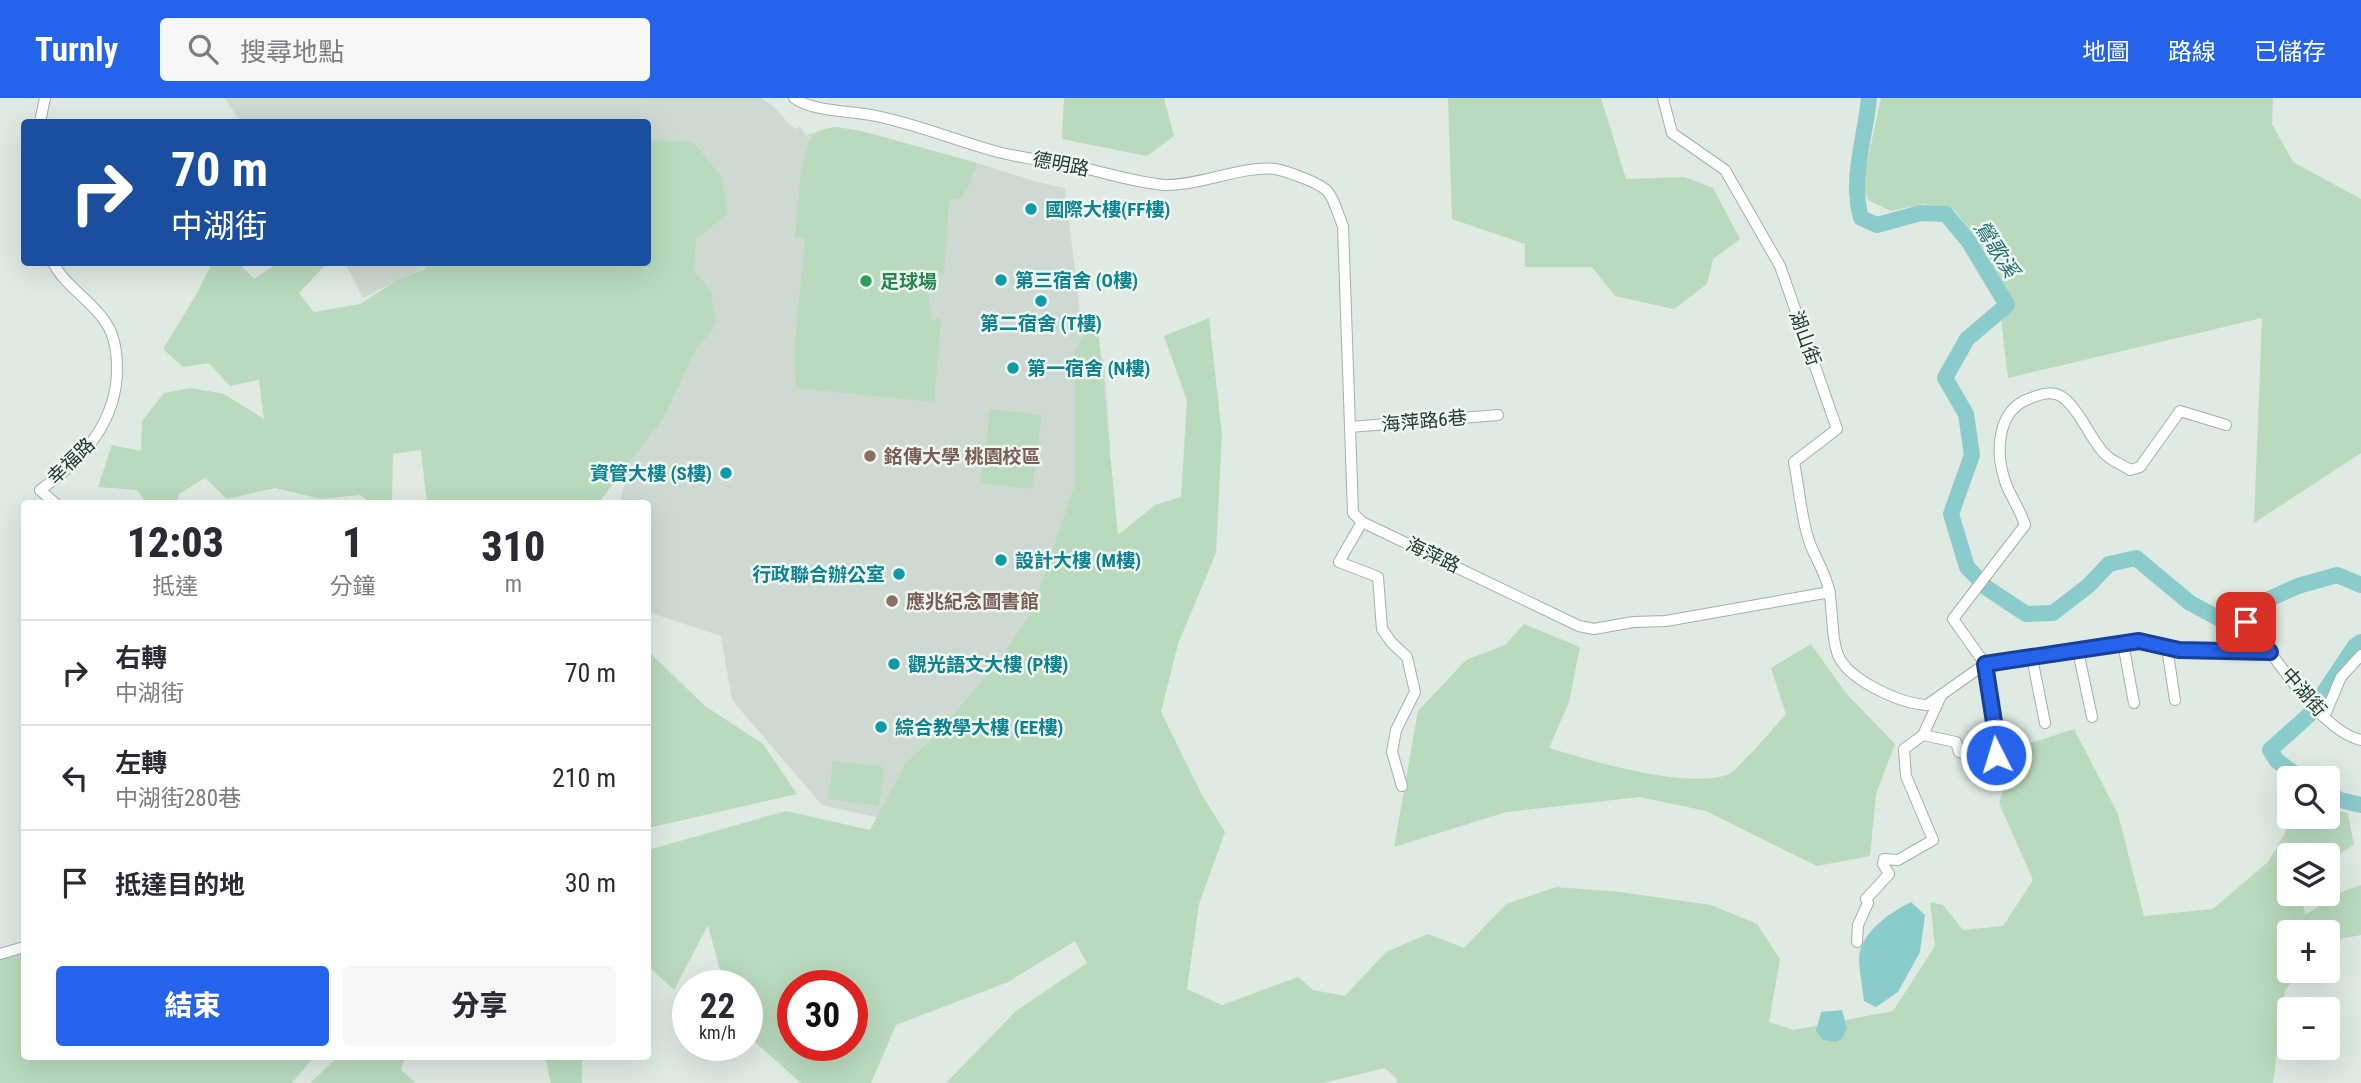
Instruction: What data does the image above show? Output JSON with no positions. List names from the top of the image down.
{
  "streets": {
    "street": [
      "德明路",
      "湖山街",
      "海萍路6巷",
      "幸福路",
      "海萍路",
      "中湖街"
    ]
  },
  "crossings": [
    ["德明路", "海萍路6巷"],
    ["湖山街", "海萍路"],
    ["湖山街", "中湖街"],
    ["海萍路", "中湖街"]
  ],
  "water": ["鶯歌溪"],
  "places": [
    "國際大樓(FF樓)",
    "第三宿舍 (O樓)",
    "足球場",
    "第二宿舍 (T樓)",
    "第一宿舍 (N樓)",
    "銘傳大學 桃園校區",
    "資管大樓 (S樓)",
    "設計大樓 (M樓)",
    "行政聯合辦公室",
    "應兆紀念圖書館",
    "觀光語文大樓 (P樓)",
    "綜合教學大樓 (EE樓)"
  ],
  "page": {
    "header": "Turnly",
    "search": "搜尋地點",
    "nav": ["地圖", "路線", "已儲存"],
    "turn": ["70 m", "中湖街"],
    "eta": [
      "12:03",
      "抵達",
      "1",
      "分鐘",
      "310",
      "m"
    ],
    "list": [
      {
        "name": "右轉",
        "note": "中湖街",
        "value": "70 m"
      },
      {
        "name": "左轉",
        "note": "中湖街280巷",
        "value": "210 m"
      },
      {
        "name": "抵達目的地",
        "value": "30 m"
      }
    ],
    "map_buttons": ["+", "−"],
    "buttons": ["結束", "分享"],
    "speed": "22 km/h",
    "limit": "30"
  }
}
